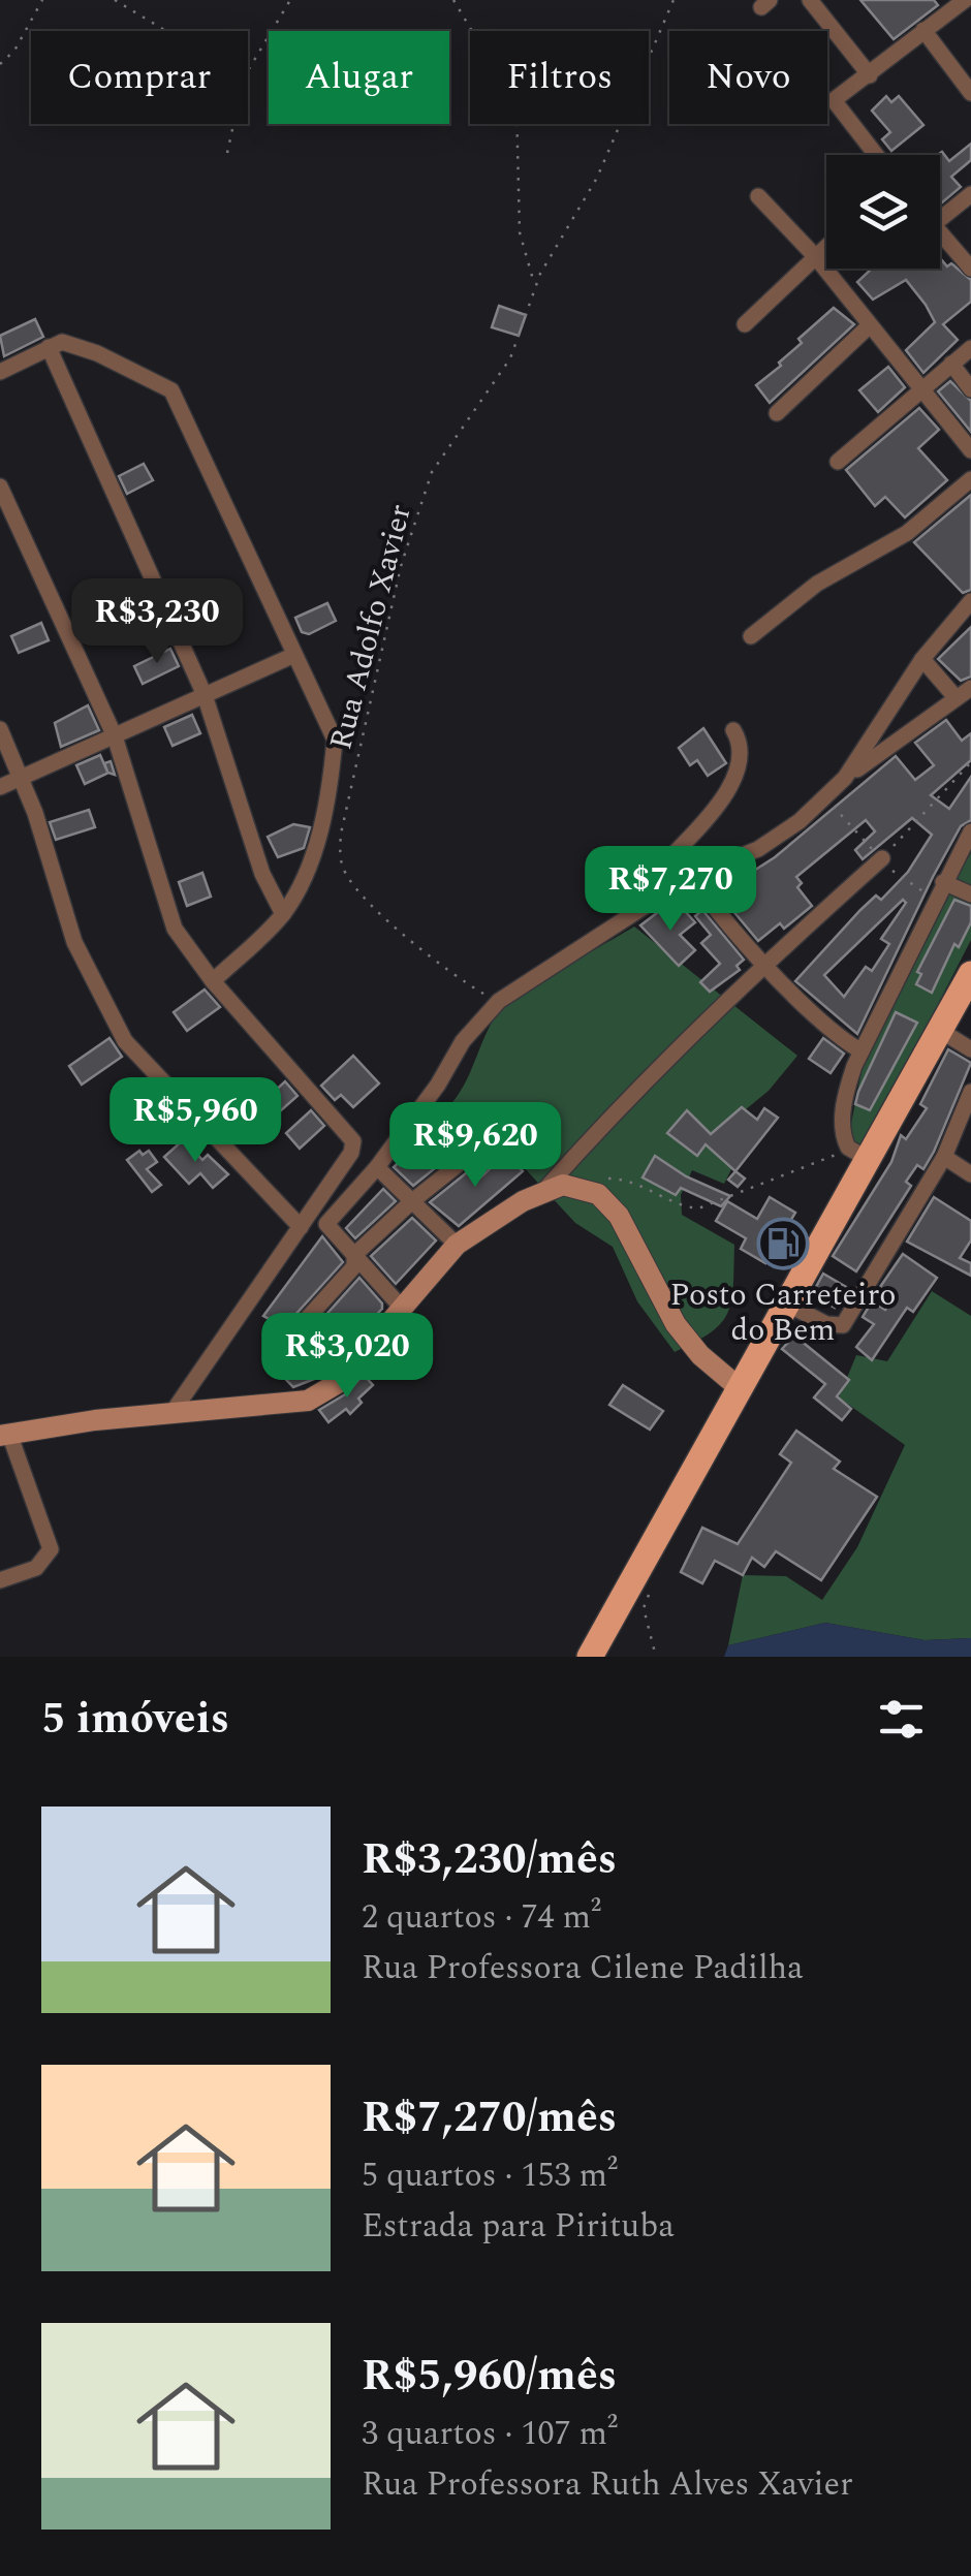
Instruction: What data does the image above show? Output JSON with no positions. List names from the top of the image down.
{
  "streets": {
    "path": ["Rua Adolfo Xavier"]
  },
  "places": {
    "fuel station": ["Posto Carreteiro do Bem"]
  },
  "page": {
    "chip": [
      "Comprar",
      "Alugar",
      "Filtros",
      "Novo"
    ],
    "price": [
      "R$3,230",
      "R$7,270",
      "R$5,960",
      "R$9,620",
      "R$3,020"
    ],
    "heading": "5 imóveis",
    "list": [
      {
        "name": "R$3,230/mês",
        "note": "2 quartos · 74 m² · Rua Professora Cilene Padilha"
      },
      {
        "name": "R$7,270/mês",
        "note": "5 quartos · 153 m² · Estrada para Pirituba"
      },
      {
        "name": "R$5,960/mês",
        "note": "3 quartos · 107 m² · Rua Professora Ruth Alves Xavier"
      }
    ]
  }
}
